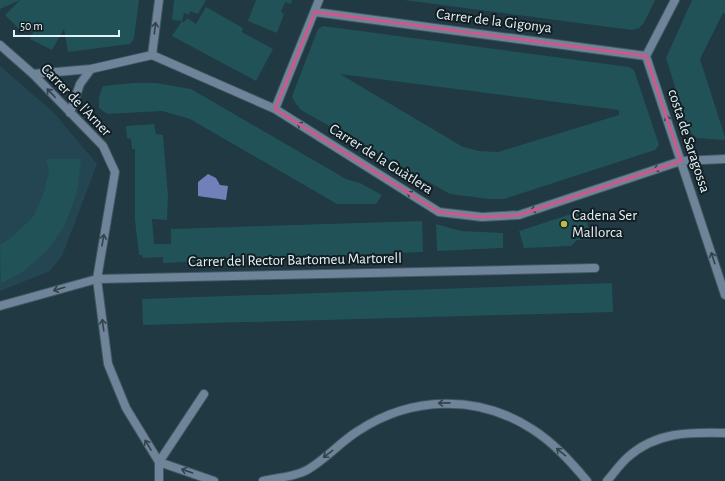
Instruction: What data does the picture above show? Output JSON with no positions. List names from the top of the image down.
{
  "streets": {
    "street": [
      "Carrer de la Gigonya",
      "Carrer de l'Arner",
      "costa de Saragossa",
      "Carrer de la Guàtlera",
      "Carrer del Rector Bartomeu Martorell"
    ]
  },
  "crossings": [
    ["Carrer de la Gigonya", "costa de Saragossa"],
    ["Carrer de l'Arner", "Carrer del Rector Bartomeu Martorell"],
    ["costa de Saragossa", "Carrer de la Guàtlera"]
  ],
  "one_way": ["Carrer de l'Arner", "costa de Saragossa", "Carrer de la Guàtlera"],
  "places": ["Cadena Ser Mallorca"],
  "scale_bar": "50 m"
}
